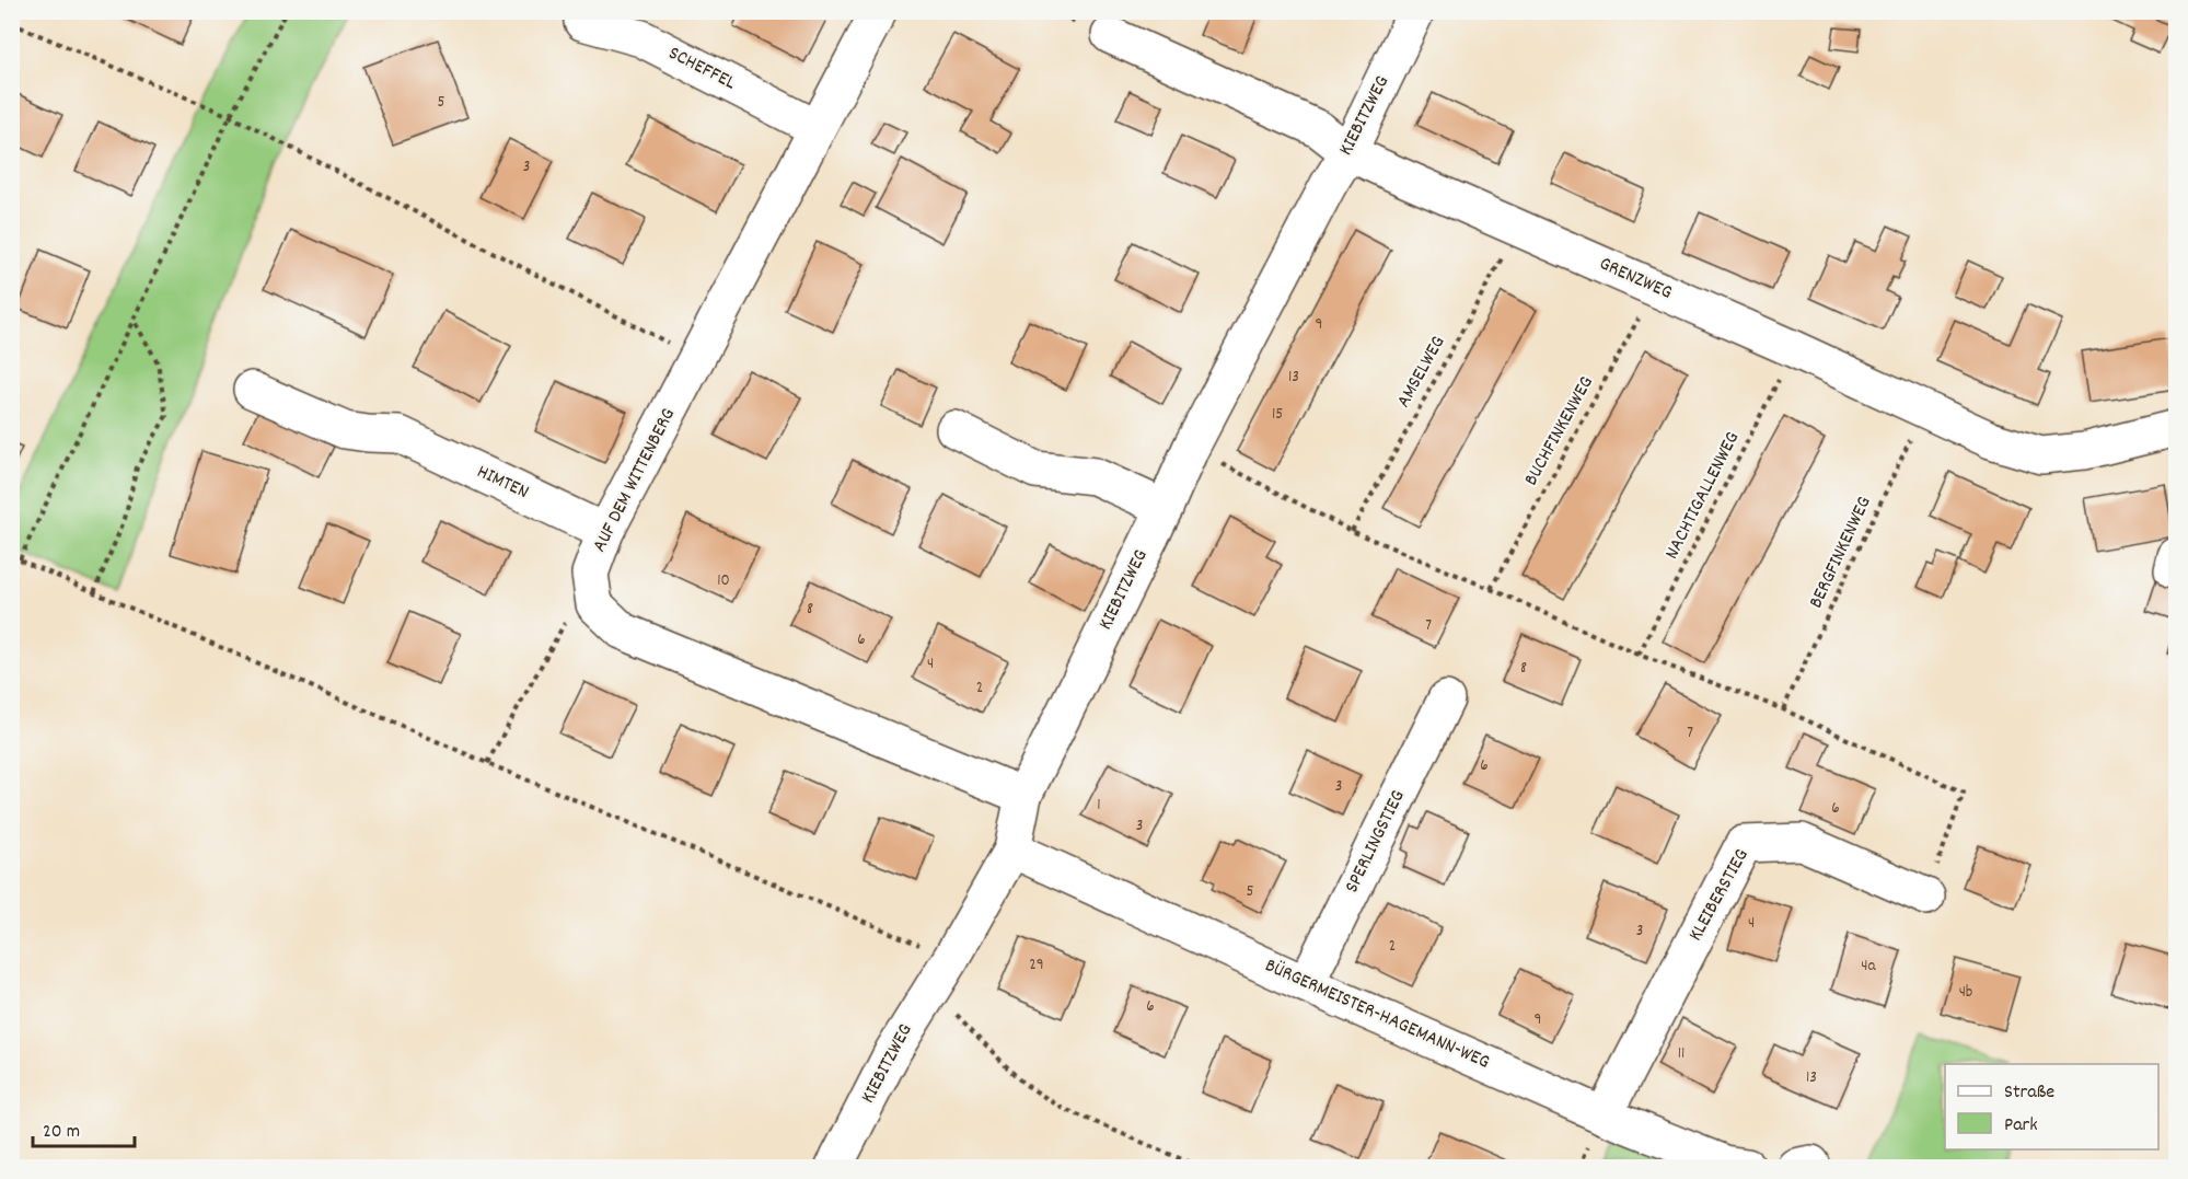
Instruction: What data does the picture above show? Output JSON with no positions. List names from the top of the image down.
{
  "streets": {
    "street": [
      "SCHEFFEL",
      "KIEBITZWEG",
      "GRENZWEG",
      "AUF DEM WITTENBERG",
      "HIMTEN",
      "SPERLINGSTIEG",
      "KLEIBERSTIEG",
      "BÜRGERMEISTER-HAGEMANN-WEG"
    ],
    "path": [
      "AMSELWEG",
      "BUCHFINKENWEG",
      "NACHTIGALLENWEG",
      "BERGFINKENWEG"
    ]
  },
  "crossings": [
    ["SCHEFFEL", "AUF DEM WITTENBERG"],
    ["KIEBITZWEG", "GRENZWEG"],
    ["KIEBITZWEG", "BÜRGERMEISTER-HAGEMANN-WEG"],
    ["GRENZWEG", "AMSELWEG"],
    ["GRENZWEG", "BUCHFINKENWEG"],
    ["GRENZWEG", "NACHTIGALLENWEG"],
    ["GRENZWEG", "BERGFINKENWEG"],
    ["AUF DEM WITTENBERG", "HIMTEN"],
    ["SPERLINGSTIEG", "BÜRGERMEISTER-HAGEMANN-WEG"],
    ["KLEIBERSTIEG", "BÜRGERMEISTER-HAGEMANN-WEG"]
  ],
  "house_numbers": [
    "5",
    "3",
    "9",
    "13",
    "15",
    "10",
    "8",
    "7",
    "6",
    "4",
    "8",
    "2",
    "7",
    "6",
    "3",
    "1",
    "6",
    "3",
    "5",
    "4",
    "3",
    "2",
    "29",
    "4a",
    "4b",
    "6",
    "9",
    "11",
    "13"
  ],
  "legend": ["Straße", "Park"],
  "scale_bar": "20 m"
}
